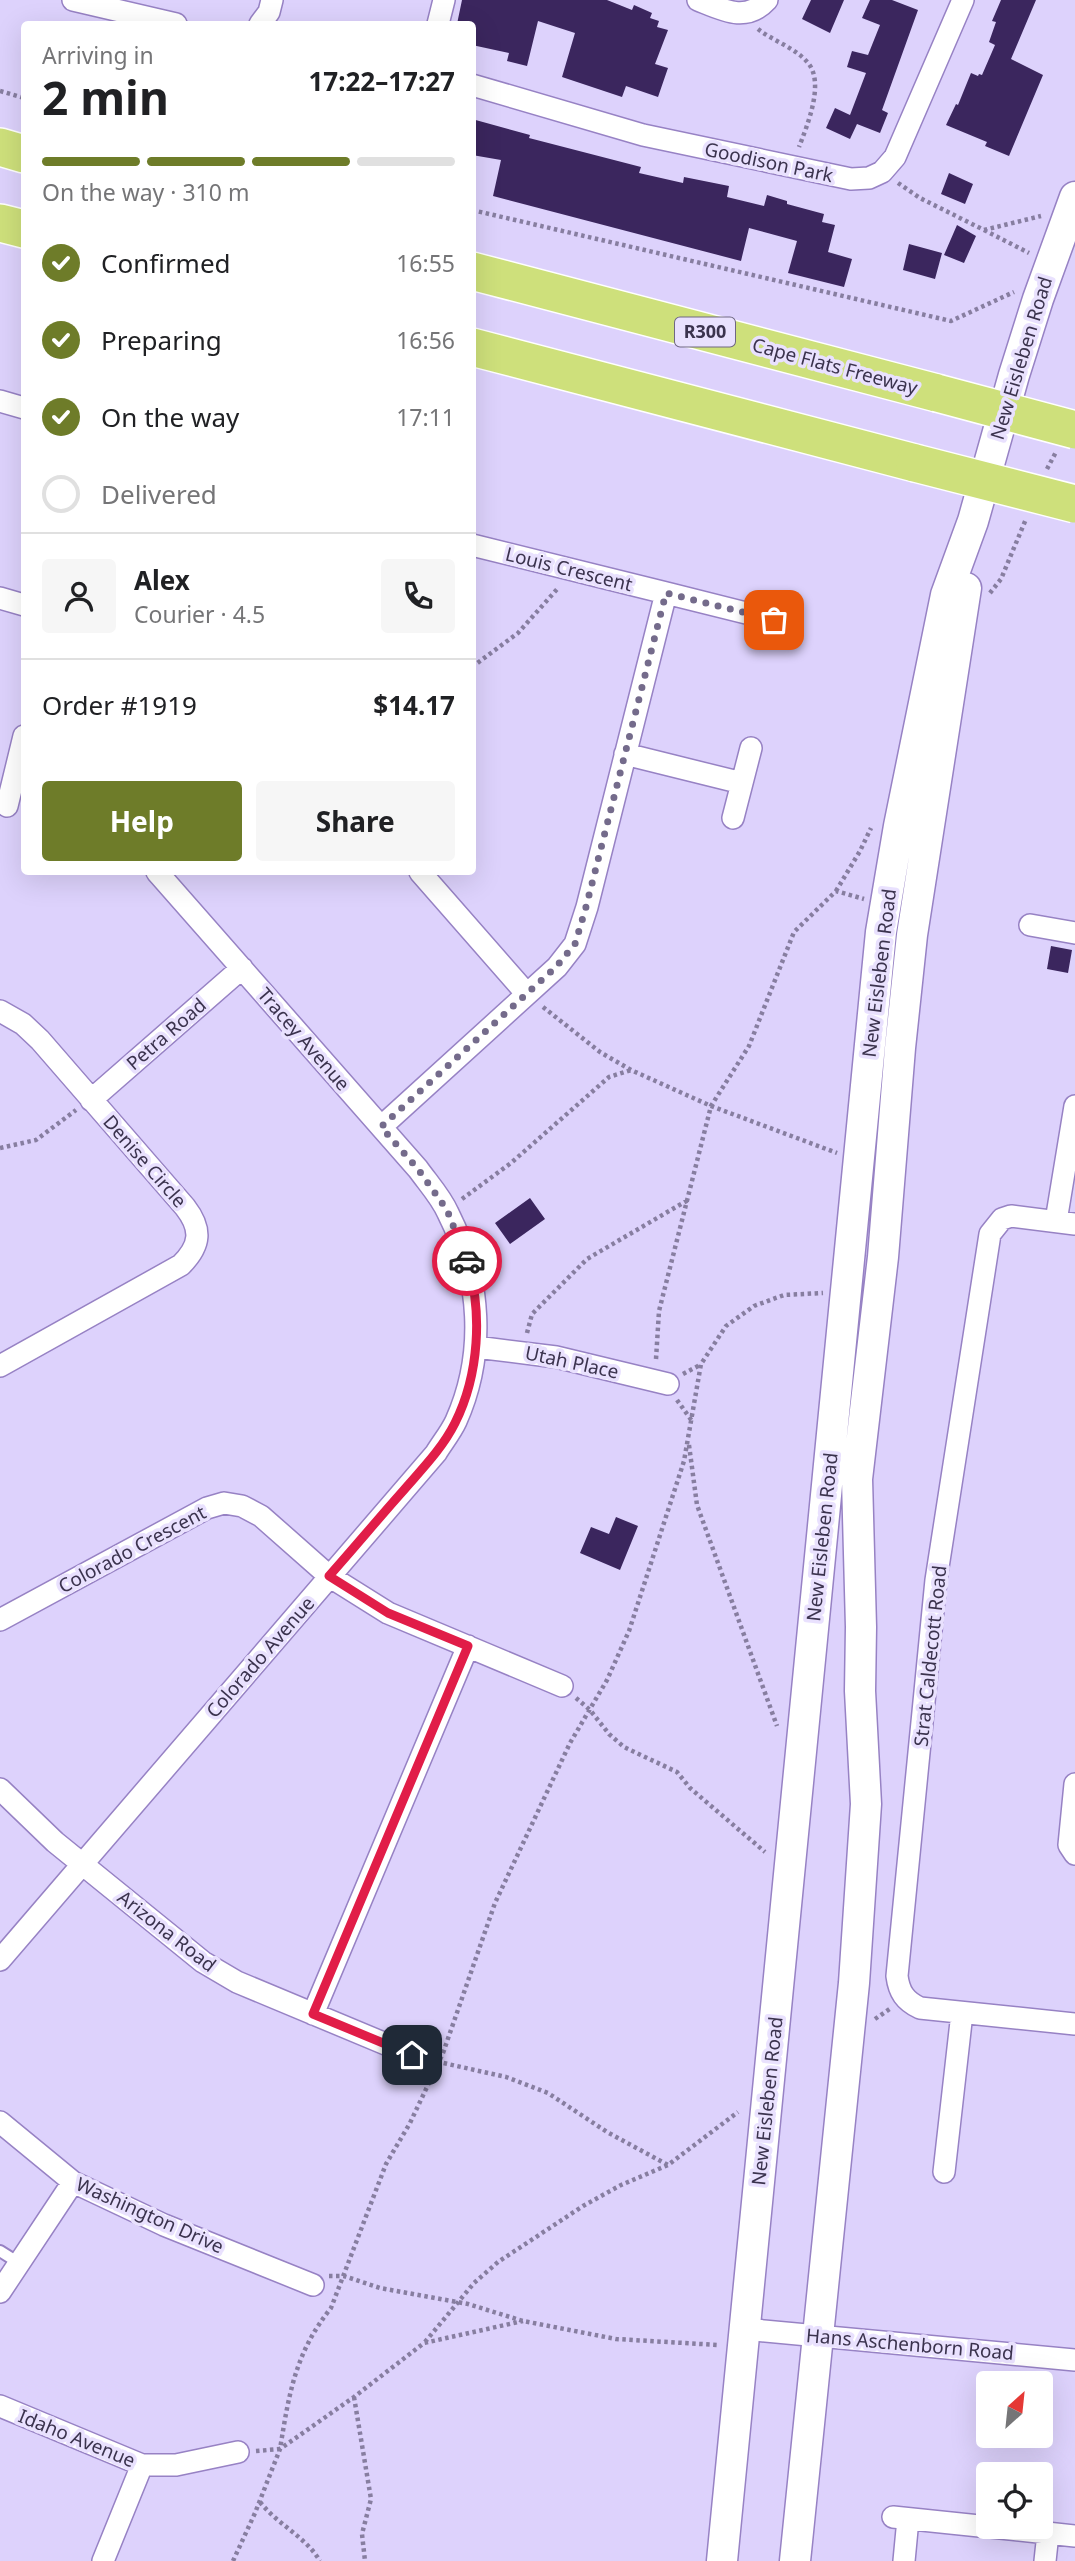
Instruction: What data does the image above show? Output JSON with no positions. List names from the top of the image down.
{
  "streets": {
    "highway": ["R300", "Cape Flats Freeway"],
    "main road": ["New Eisleben Road"],
    "street": [
      "Goodison Park",
      "Louis Crescent",
      "Petra Road",
      "Tracey Avenue",
      "Denise Circle",
      "Utah Place",
      "Colorado Crescent",
      "Strat Caldecott Road",
      "Colorado Avenue",
      "Arizona Road",
      "Washington Drive",
      "Hans Aschenborn Road",
      "Idaho Avenue"
    ]
  },
  "crossings": [
    ["New Eisleben Road", "Hans Aschenborn Road"],
    ["Petra Road", "Tracey Avenue"],
    ["Petra Road", "Denise Circle"],
    ["Tracey Avenue", "Colorado Avenue"],
    ["Utah Place", "Colorado Avenue"],
    ["Colorado Crescent", "Colorado Avenue"],
    ["Colorado Avenue", "Arizona Road"]
  ],
  "north": "top right",
  "page": {
    "heading": ["2 min", "Arriving in", "17:22–17:27"],
    "panel": [
      "Alex",
      "Courier · 4.5",
      "Order #1919",
      "$14.17"
    ],
    "bar": "On the way · 310 m",
    "list": [
      ["Confirmed", "16:55"],
      ["Preparing", "16:56"],
      ["On the way", "17:11"],
      "Delivered"
    ],
    "buttons": ["Help", "Share"]
  }
}
